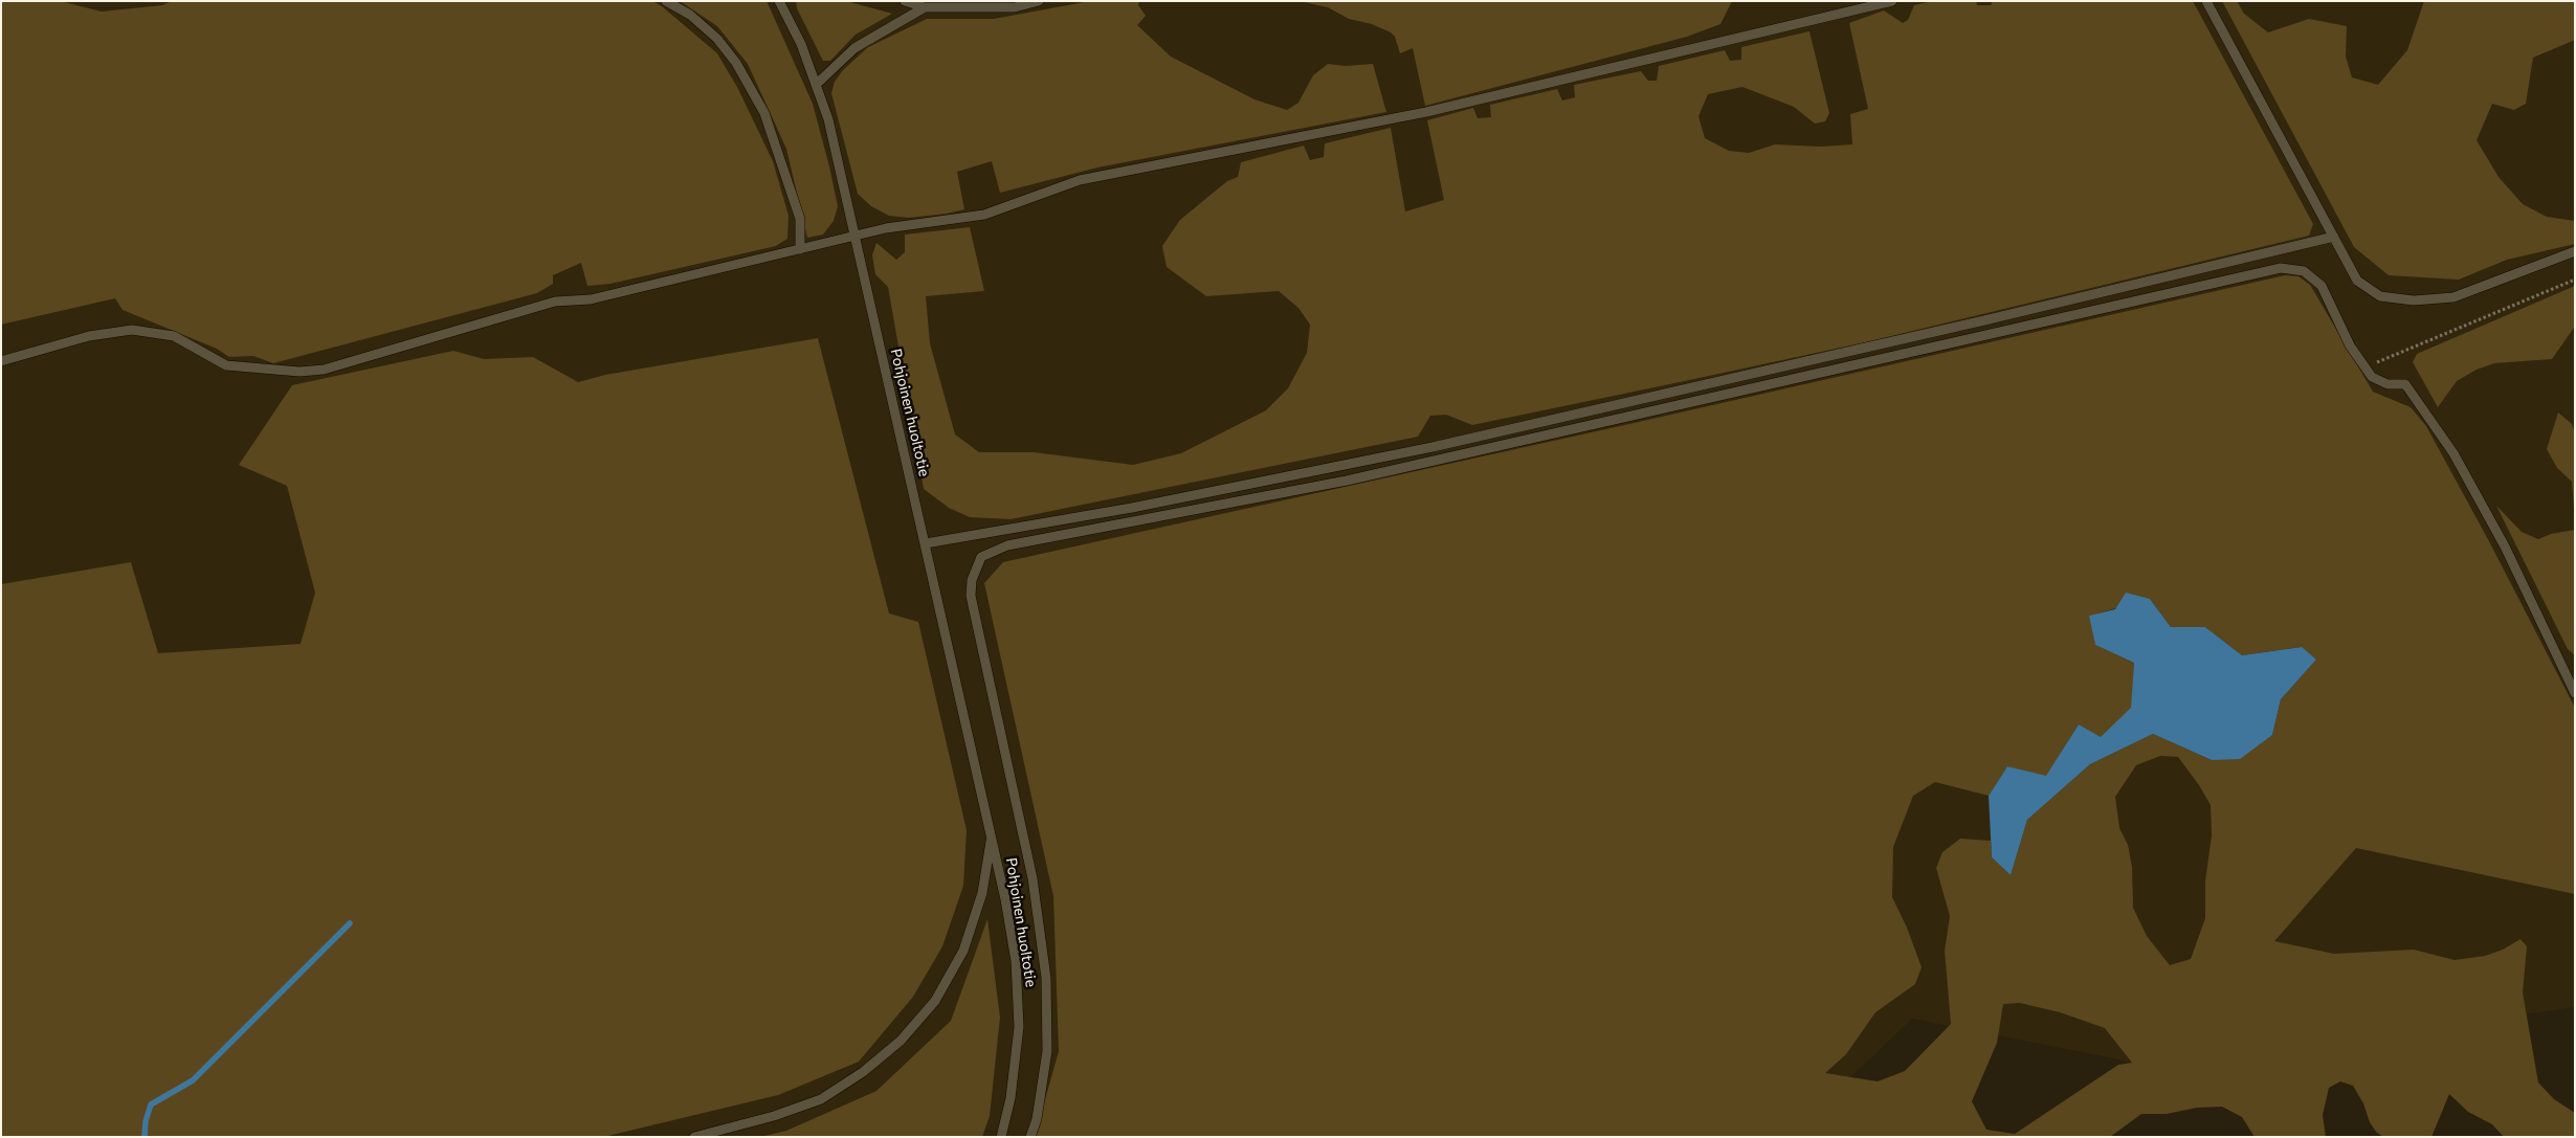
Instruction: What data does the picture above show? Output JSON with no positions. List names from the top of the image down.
{
  "streets": {
    "lane": ["Pohjoinen huoltotie"]
  }
}
